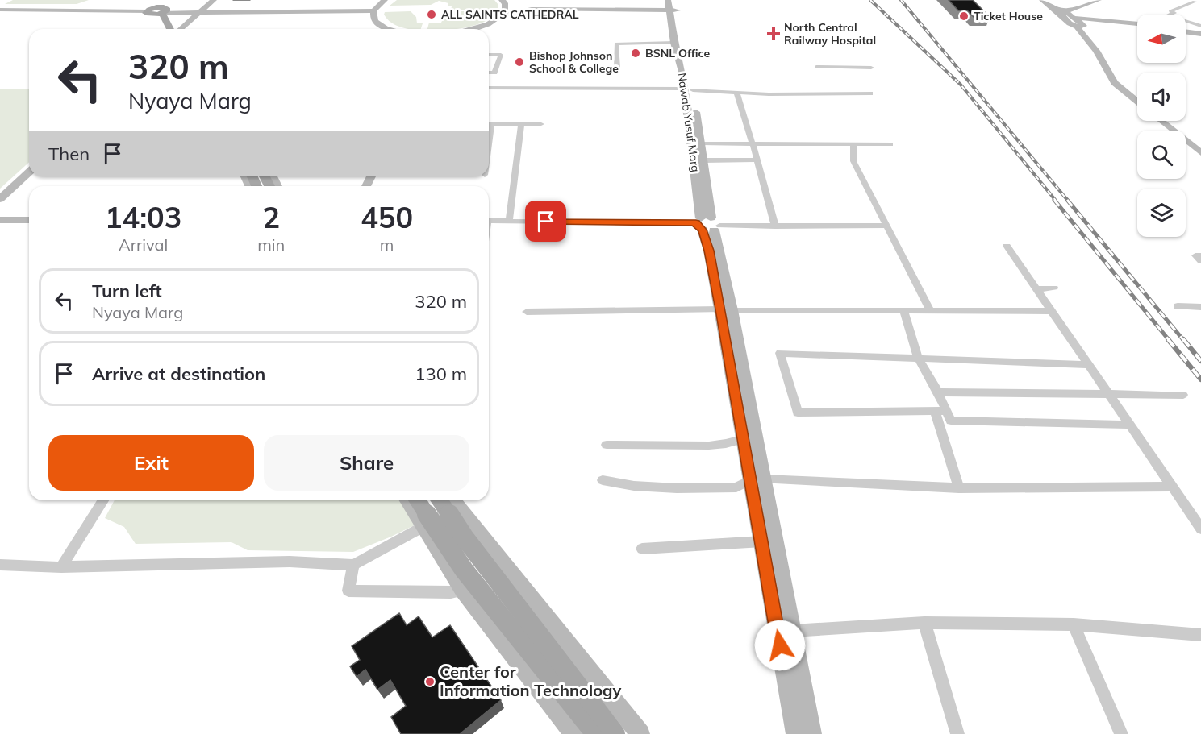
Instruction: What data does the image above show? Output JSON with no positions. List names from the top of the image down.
{
  "streets": {
    "main road": ["Nawab Yusuf Marg"]
  },
  "places": {
    "other": [
      "ALL SAINTS CATHEDRAL",
      "Ticket House",
      "BSNL Office",
      "Bishop Johnson School & College",
      "Center for Information Technology"
    ],
    "health": ["North Central Railway Hospital"]
  },
  "north": "left",
  "page": {
    "turn": ["320 m", "Nyaya Marg"],
    "then": "Then",
    "eta": [
      "14:03",
      "Arrival",
      "2",
      "min",
      "450",
      "m"
    ],
    "list": [
      {
        "name": "Turn left",
        "note": "Nyaya Marg",
        "value": "320 m"
      },
      {
        "name": "Arrive at destination",
        "value": "130 m"
      }
    ],
    "buttons": ["Exit", "Share"]
  }
}
